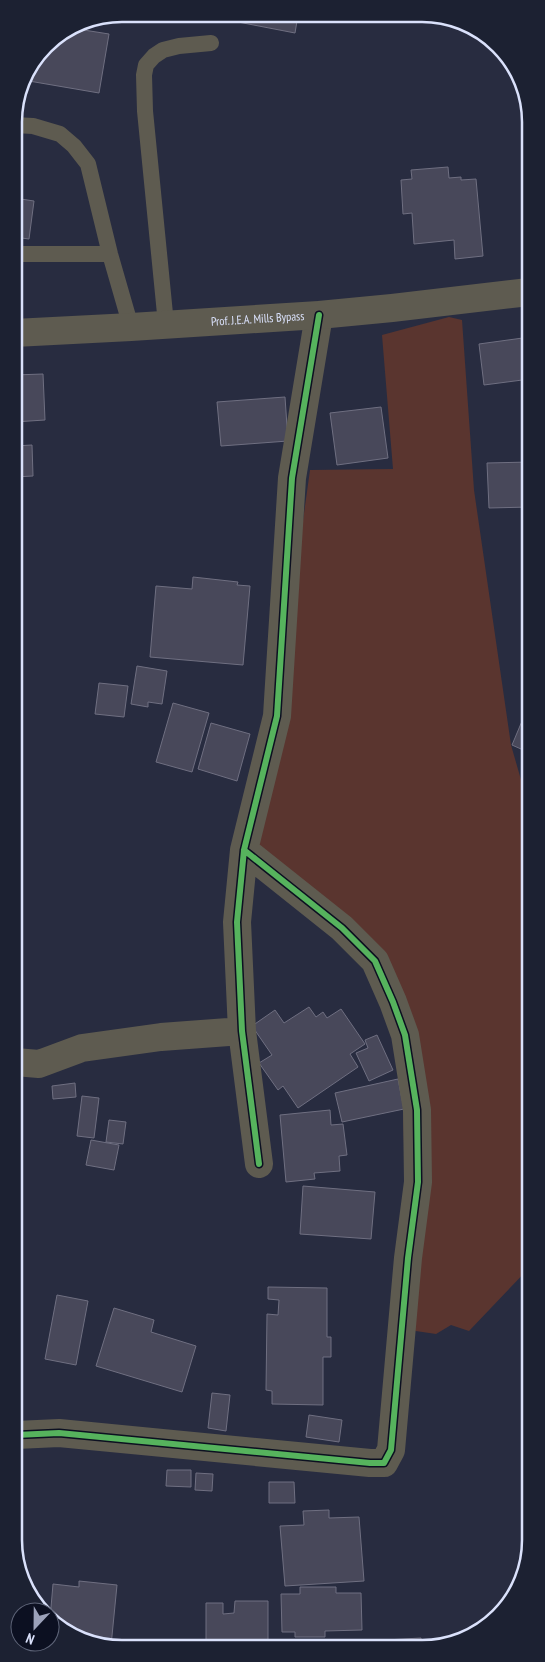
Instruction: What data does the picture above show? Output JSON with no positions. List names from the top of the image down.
{
  "streets": {
    "street": ["Prof. J.E.A. Mills Bypass"]
  },
  "north": "bottom"
}
